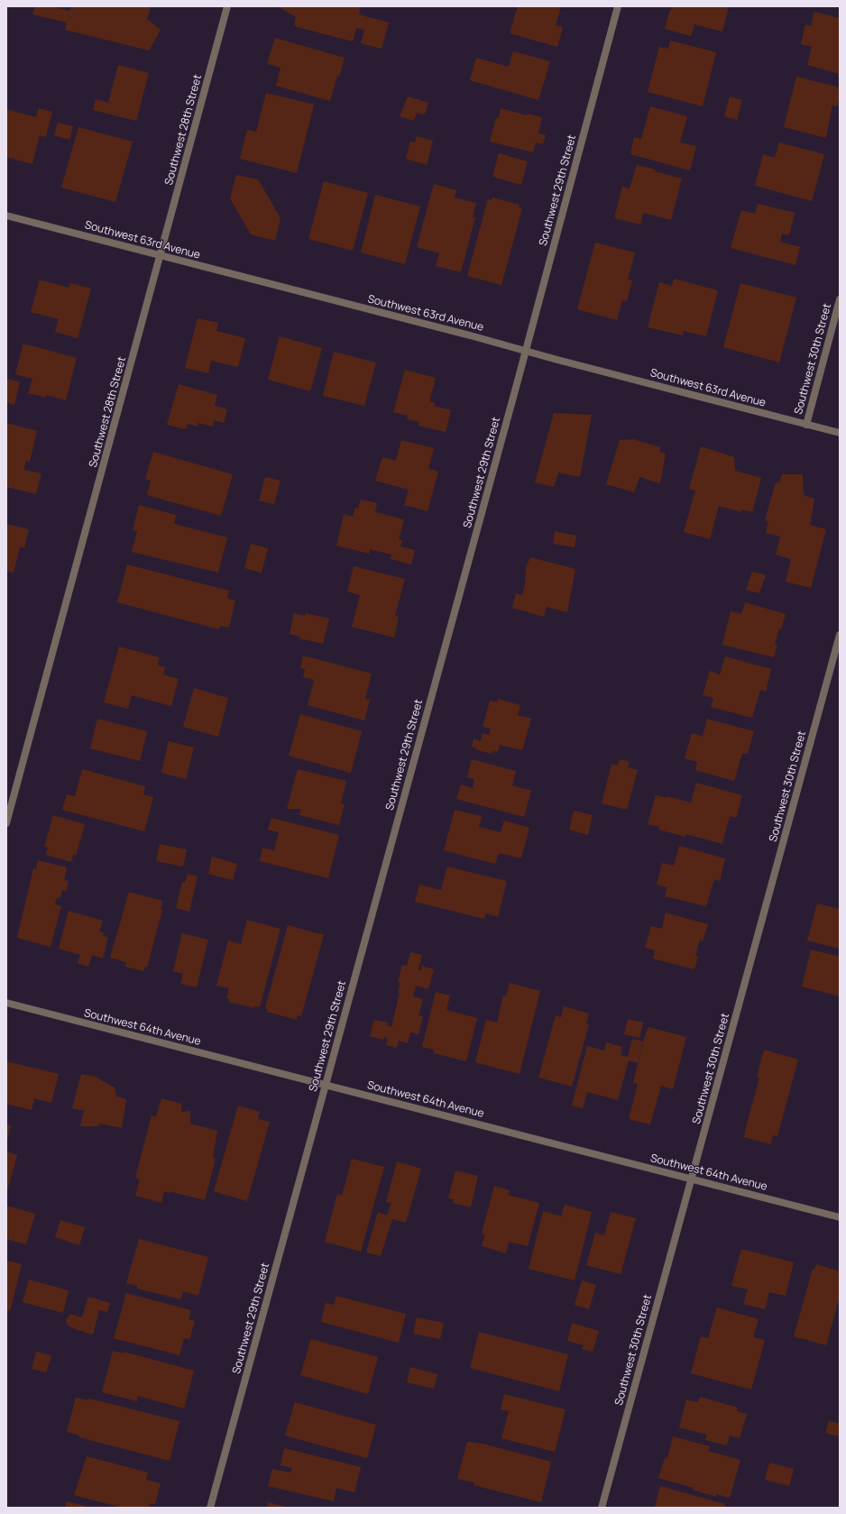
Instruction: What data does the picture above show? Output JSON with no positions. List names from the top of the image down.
{
  "streets": {
    "street": [
      "Southwest 28th Street",
      "Southwest 29th Street",
      "Southwest 63rd Avenue",
      "Southwest 30th Street",
      "Southwest 64th Avenue"
    ]
  },
  "crossings": [
    ["Southwest 28th Street", "Southwest 63rd Avenue"],
    ["Southwest 29th Street", "Southwest 63rd Avenue"],
    ["Southwest 29th Street", "Southwest 64th Avenue"],
    ["Southwest 63rd Avenue", "Southwest 30th Street"],
    ["Southwest 30th Street", "Southwest 64th Avenue"]
  ]
}
